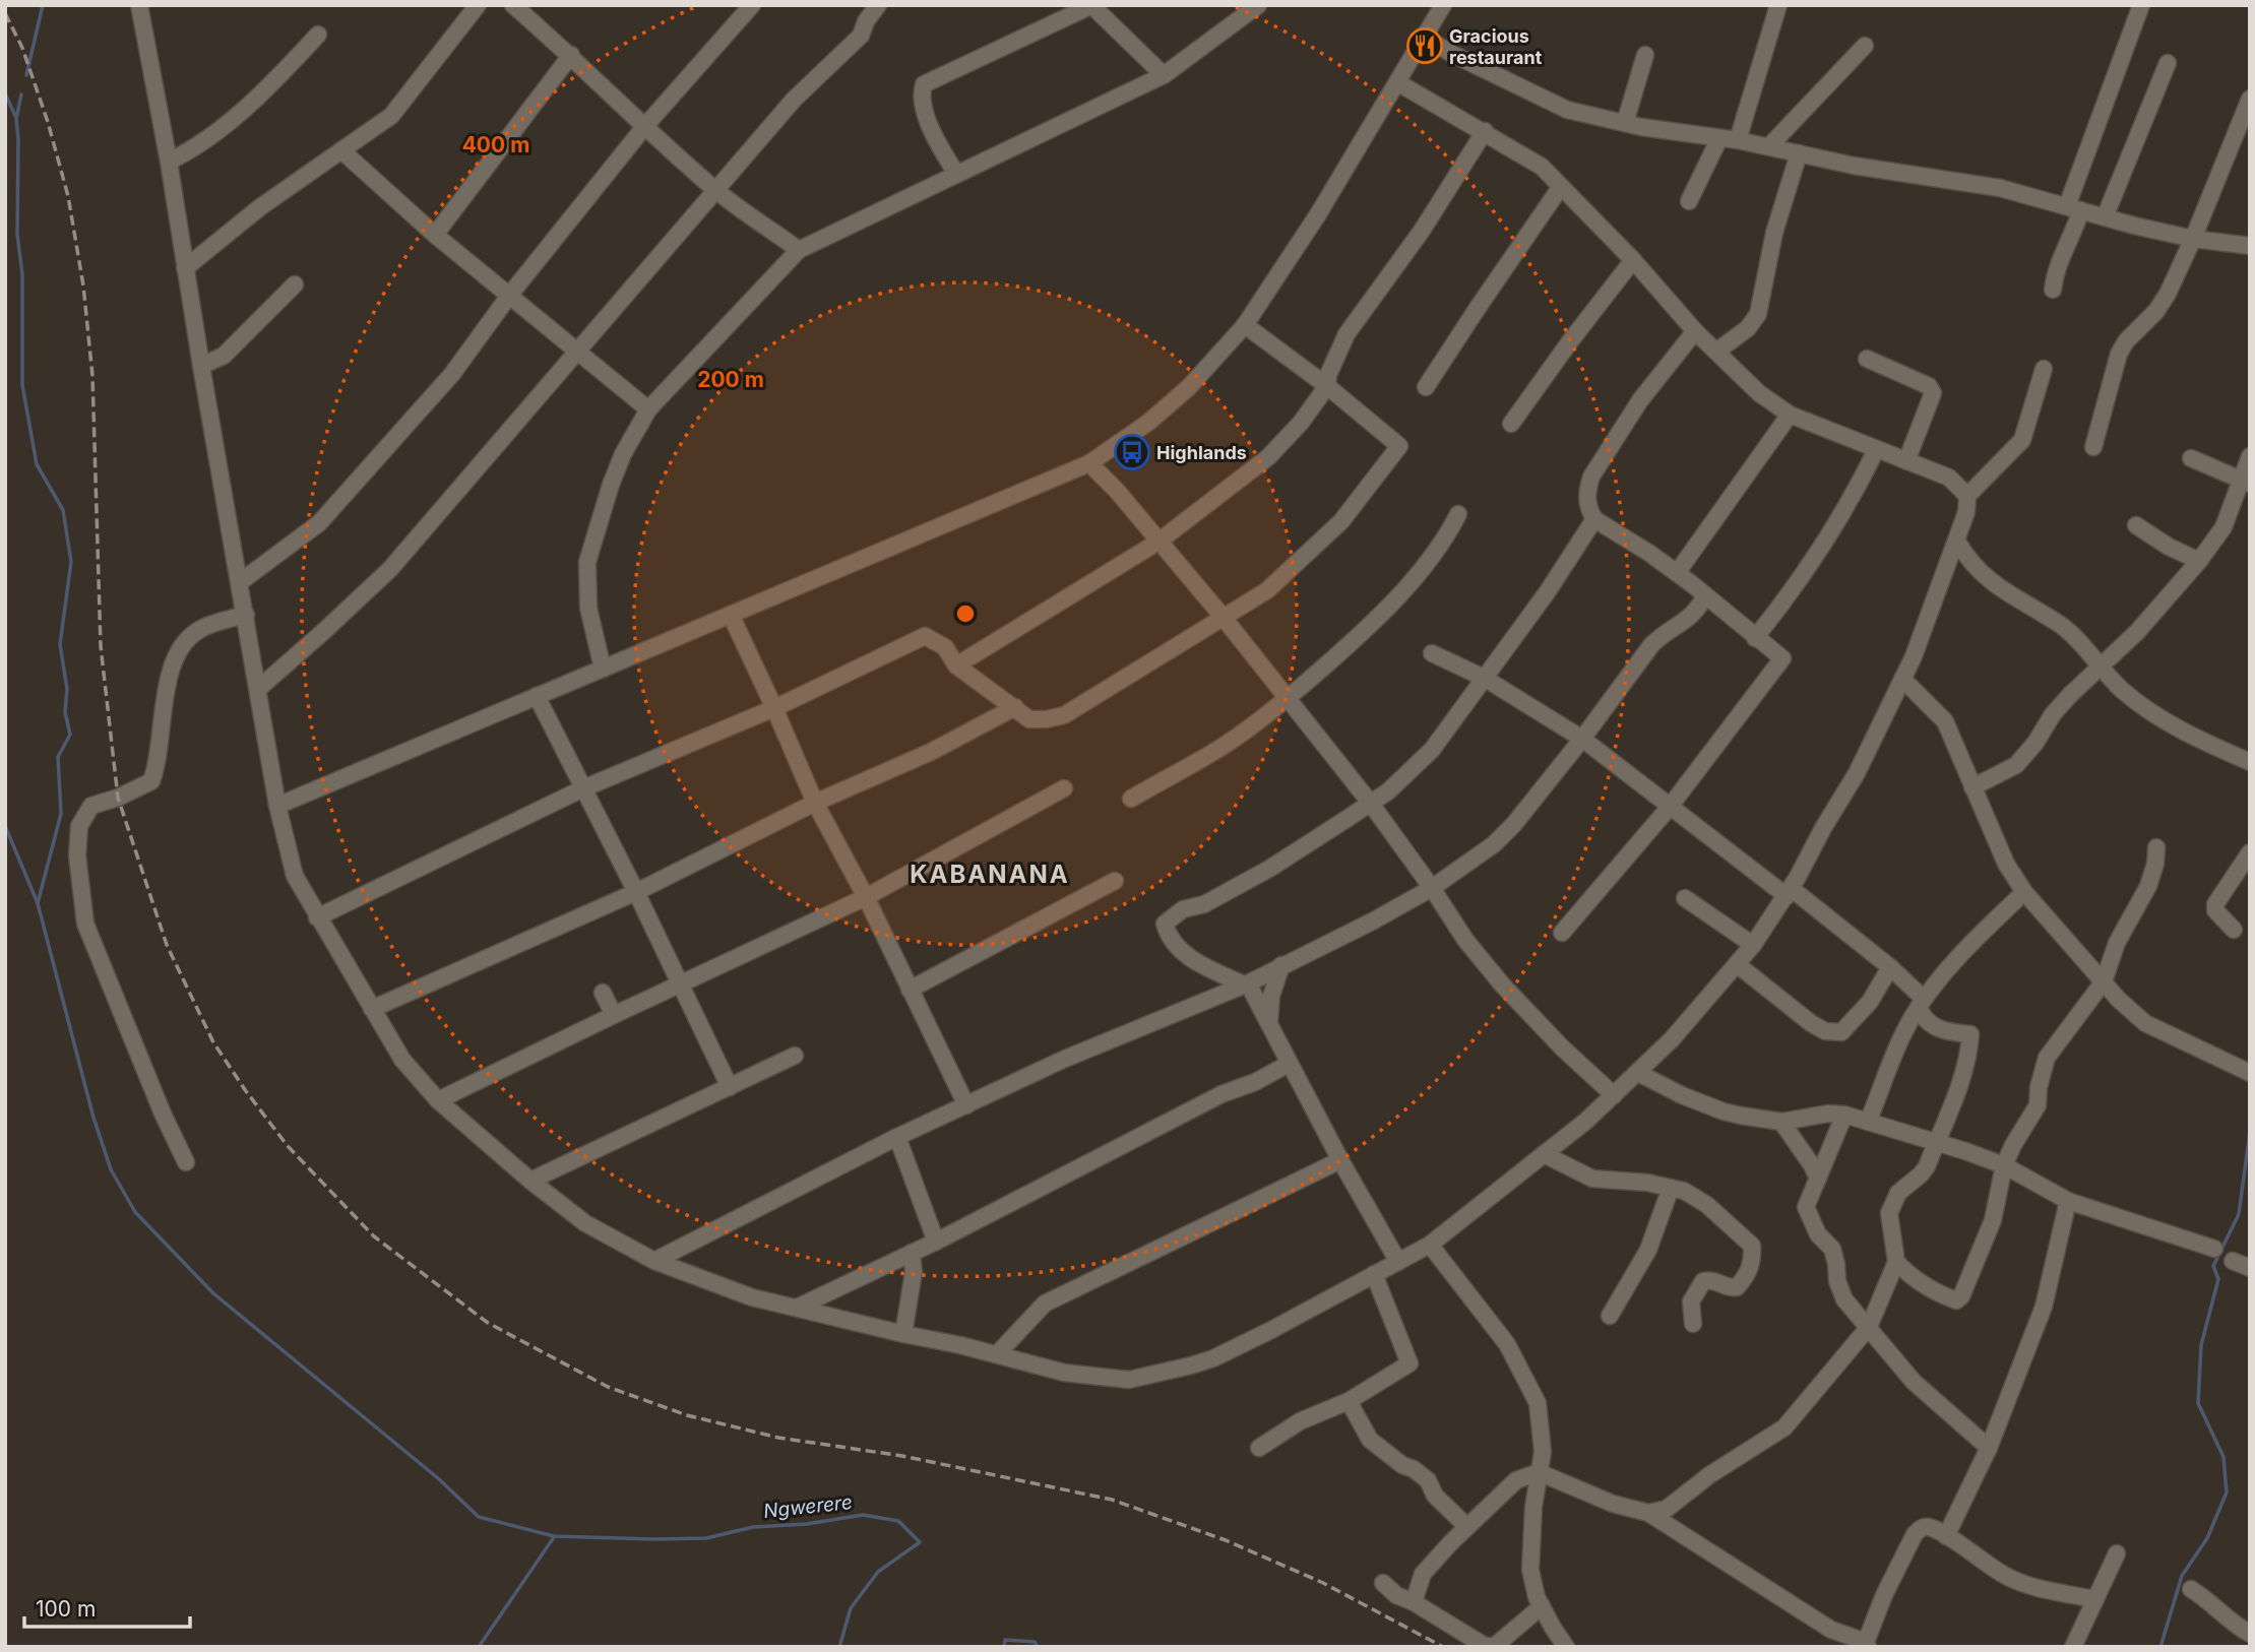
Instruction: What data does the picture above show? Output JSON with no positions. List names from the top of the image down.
{
  "districts": ["KABANANA"],
  "water": ["Ngwerere"],
  "places": {
    "restaurant": ["Gracious restaurant"],
    "bus stop": ["Highlands"]
  },
  "scale_bar": "100 m",
  "rings": ["400 m", "200 m"]
}
